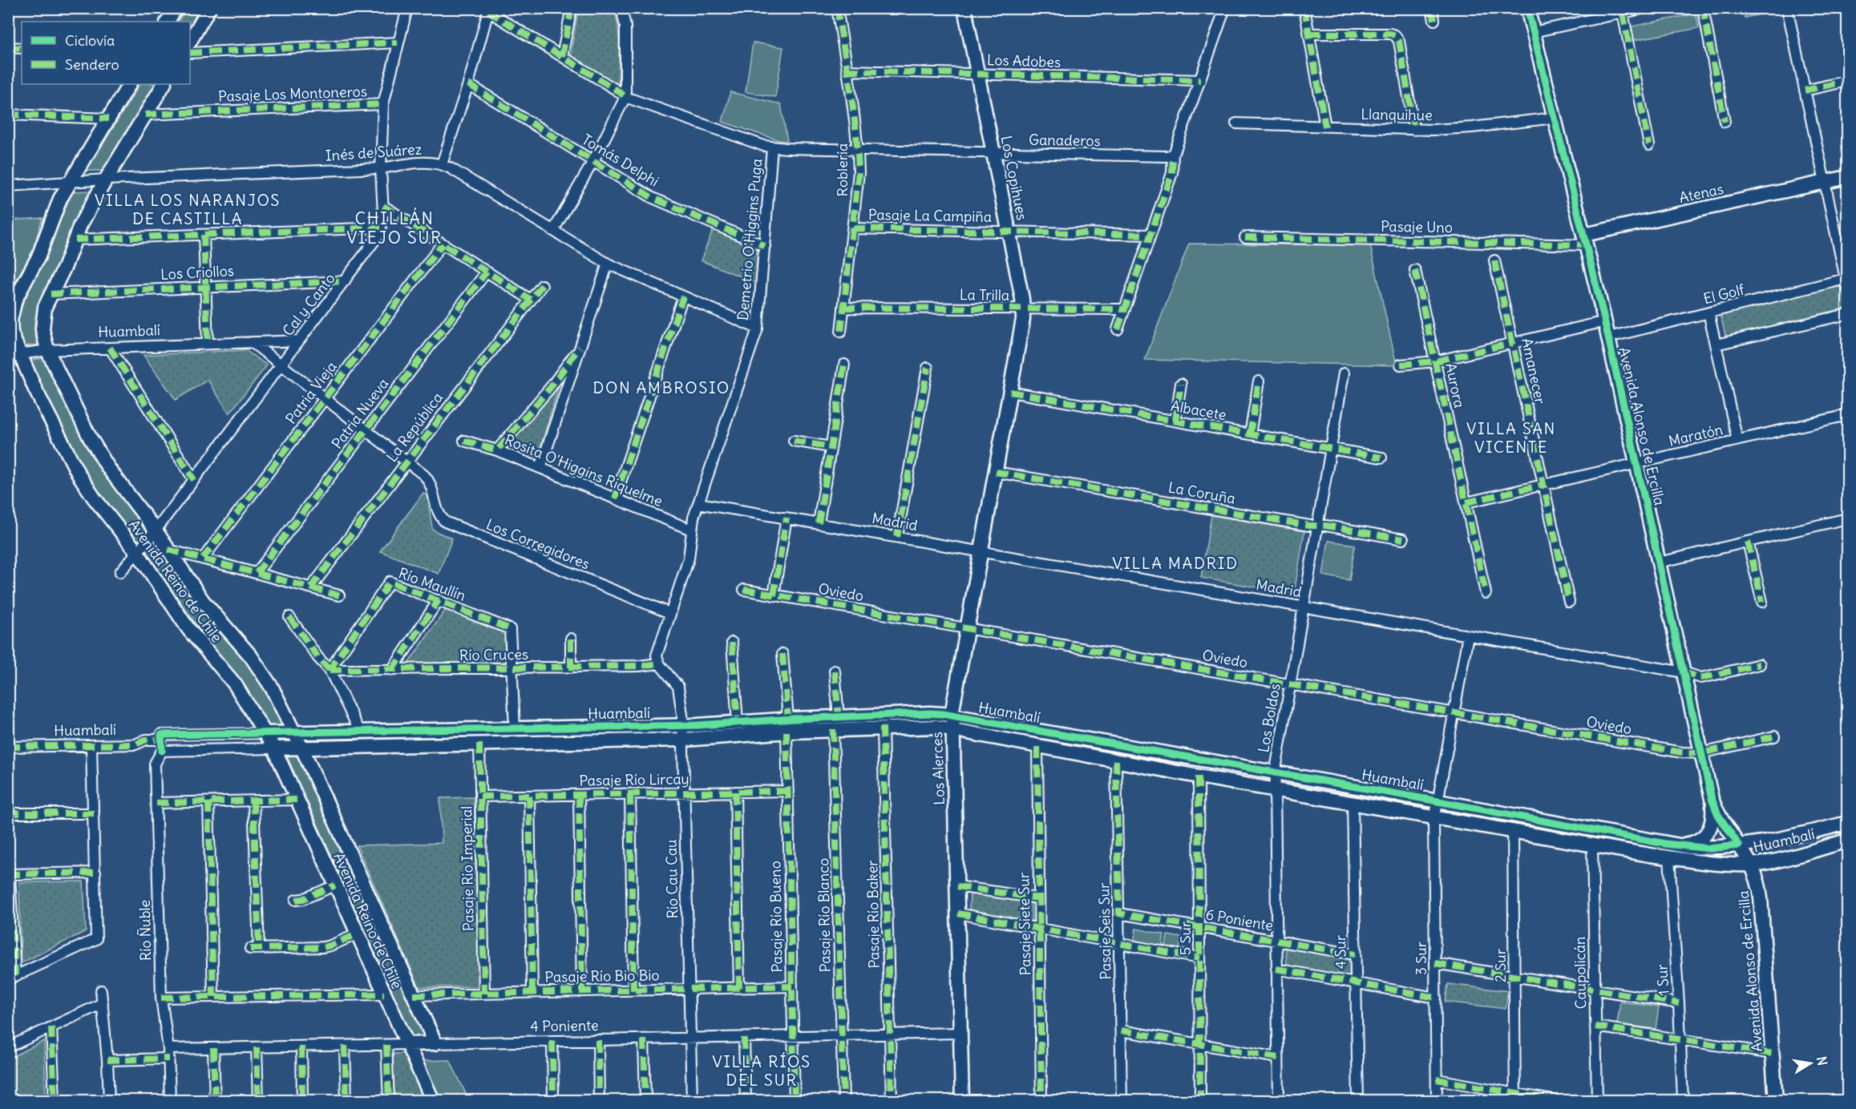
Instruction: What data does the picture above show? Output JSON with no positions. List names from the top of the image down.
{
  "streets": {
    "street": [
      "Los Adobes",
      "Pasaje Los Montoneros",
      "Llanquihue",
      "Ganaderos",
      "Inés de Suárez",
      "Tomás Delphi",
      "Roblería",
      "Los Copihues",
      "Atenas",
      "Pasaje La Campiña",
      "Pasaje Uno",
      "Demetrio O'Higgins Puga",
      "Los Criollos",
      "El Golf",
      "La Trilla",
      "Cal y Canto",
      "Huambalí",
      "Amanecer",
      "Aurora",
      "Patria Vieja",
      "Albacete",
      "Patria Nueva",
      "Avenida Alonso de Ercilla",
      "La República",
      "Maratón",
      "Rosita O'Higgins Riquelme",
      "La Coruña",
      "Madrid",
      "Los Corregidores",
      "Avenida Reino de Chile",
      "Río Maullín",
      "Oviedo",
      "Río Cruces",
      "Los Boldos",
      "Los Alerces",
      "Pasaje Río Lircay",
      "Pasaje Río Imperial",
      "Río Cau Cau",
      "Pasaje Río Baker",
      "Pasaje Río Blanco",
      "Pasaje Río Bueno",
      "6 Poniente",
      "Pasaje Siete Sur",
      "Río Ñuble",
      "Pasaje Seis Sur",
      "5 Sur",
      "4 Sur",
      "3 Sur",
      "2 Sur",
      "Caupolicán",
      "Pasaje Río Bio Bio",
      "1 Sur",
      "4 Poniente"
    ]
  },
  "crossings": [
    ["Los Adobes", "Roblería"],
    ["Los Adobes", "Los Copihues"],
    ["Pasaje Los Montoneros", "Cal y Canto"],
    ["Pasaje Los Montoneros", "Avenida Reino de Chile"],
    ["Llanquihue", "Avenida Alonso de Ercilla"],
    ["Ganaderos", "Roblería"],
    ["Ganaderos", "Los Copihues"],
    ["Ganaderos", "Demetrio O'Higgins Puga"],
    ["Inés de Suárez", "Demetrio O'Higgins Puga"],
    ["Inés de Suárez", "Cal y Canto"],
    ["Inés de Suárez", "Avenida Reino de Chile"],
    ["Tomás Delphi", "Demetrio O'Higgins Puga"],
    ["Roblería", "Pasaje La Campiña"],
    ["Roblería", "La Trilla"],
    ["Los Copihues", "Pasaje La Campiña"],
    ["Los Copihues", "La Trilla"],
    ["Los Copihues", "Los Alerces"],
    ["Atenas", "Pasaje Uno"],
    ["Atenas", "Avenida Alonso de Ercilla"],
    ["Pasaje Uno", "Avenida Alonso de Ercilla"],
    ["Demetrio O'Higgins Puga", "Rosita O'Higgins Riquelme"],
    ["Demetrio O'Higgins Puga", "Madrid"],
    ["Demetrio O'Higgins Puga", "Los Corregidores"],
    ["Demetrio O'Higgins Puga", "Río Cruces"],
    ["Demetrio O'Higgins Puga", "Río Cau Cau"],
    ["Los Criollos", "Cal y Canto"],
    ["Los Criollos", "Avenida Reino de Chile"],
    ["El Golf", "Avenida Alonso de Ercilla"],
    ["Cal y Canto", "Huambalí"],
    ["Cal y Canto", "Avenida Reino de Chile"],
    ["Huambalí", "Avenida Alonso de Ercilla"],
    ["Huambalí", "Avenida Reino de Chile"],
    ["Huambalí", "Los Boldos"],
    ["Huambalí", "Los Alerces"],
    ["Huambalí", "Pasaje Río Imperial"],
    ["Huambalí", "Río Cau Cau"],
    ["Huambalí", "Pasaje Río Baker"],
    ["Huambalí", "Pasaje Río Blanco"],
    ["Huambalí", "Pasaje Río Bueno"],
    ["Huambalí", "Pasaje Siete Sur"],
    ["Huambalí", "Río Ñuble"],
    ["Huambalí", "Pasaje Seis Sur"],
    ["Huambalí", "5 Sur"],
    ["Huambalí", "4 Sur"],
    ["Huambalí", "3 Sur"],
    ["Huambalí", "2 Sur"],
    ["Huambalí", "Caupolicán"],
    ["Huambalí", "1 Sur"],
    ["Amanecer", "Maratón"],
    ["Aurora", "Maratón"],
    ["Albacete", "Los Boldos"],
    ["Albacete", "Los Alerces"],
    ["Avenida Alonso de Ercilla", "Maratón"],
    ["Avenida Alonso de Ercilla", "Madrid"],
    ["Avenida Alonso de Ercilla", "Oviedo"],
    ["La República", "Los Corregidores"],
    ["La Coruña", "Los Boldos"],
    ["La Coruña", "Los Alerces"],
    ["Madrid", "Los Boldos"],
    ["Madrid", "Los Alerces"],
    ["Madrid", "3 Sur"],
    ["Avenida Reino de Chile", "Pasaje Río Bio Bio"],
    ["Avenida Reino de Chile", "4 Poniente"],
    ["Río Maullín", "Río Cruces"],
    ["Oviedo", "Los Boldos"],
    ["Oviedo", "Los Alerces"],
    ["Oviedo", "3 Sur"],
    ["Río Cruces", "Río Cau Cau"],
    ["Los Boldos", "6 Poniente"],
    ["Los Alerces", "4 Poniente"],
    ["Pasaje Río Lircay", "Pasaje Río Imperial"],
    ["Pasaje Río Lircay", "Río Cau Cau"],
    ["Pasaje Río Lircay", "Pasaje Río Bueno"],
    ["Pasaje Río Imperial", "Pasaje Río Bio Bio"],
    ["Río Cau Cau", "Pasaje Río Bio Bio"],
    ["Río Cau Cau", "4 Poniente"],
    ["Pasaje Río Baker", "4 Poniente"],
    ["Pasaje Río Blanco", "4 Poniente"],
    ["Pasaje Río Bueno", "Pasaje Río Bio Bio"],
    ["Pasaje Río Bueno", "4 Poniente"],
    ["6 Poniente", "Pasaje Seis Sur"],
    ["6 Poniente", "5 Sur"],
    ["6 Poniente", "4 Sur"],
    ["Río Ñuble", "4 Poniente"]
  ],
  "districts": [
    "VILLA LOS NARANJOS DE CASTILLA",
    "CHILLÁN VIEJO SUR",
    "DON AMBROSIO",
    "VILLA SAN VICENTE",
    "VILLA MADRID",
    "VILLA RÍOS DEL SUR"
  ],
  "legend": ["Ciclovía", "Sendero"],
  "north": "right"
}
